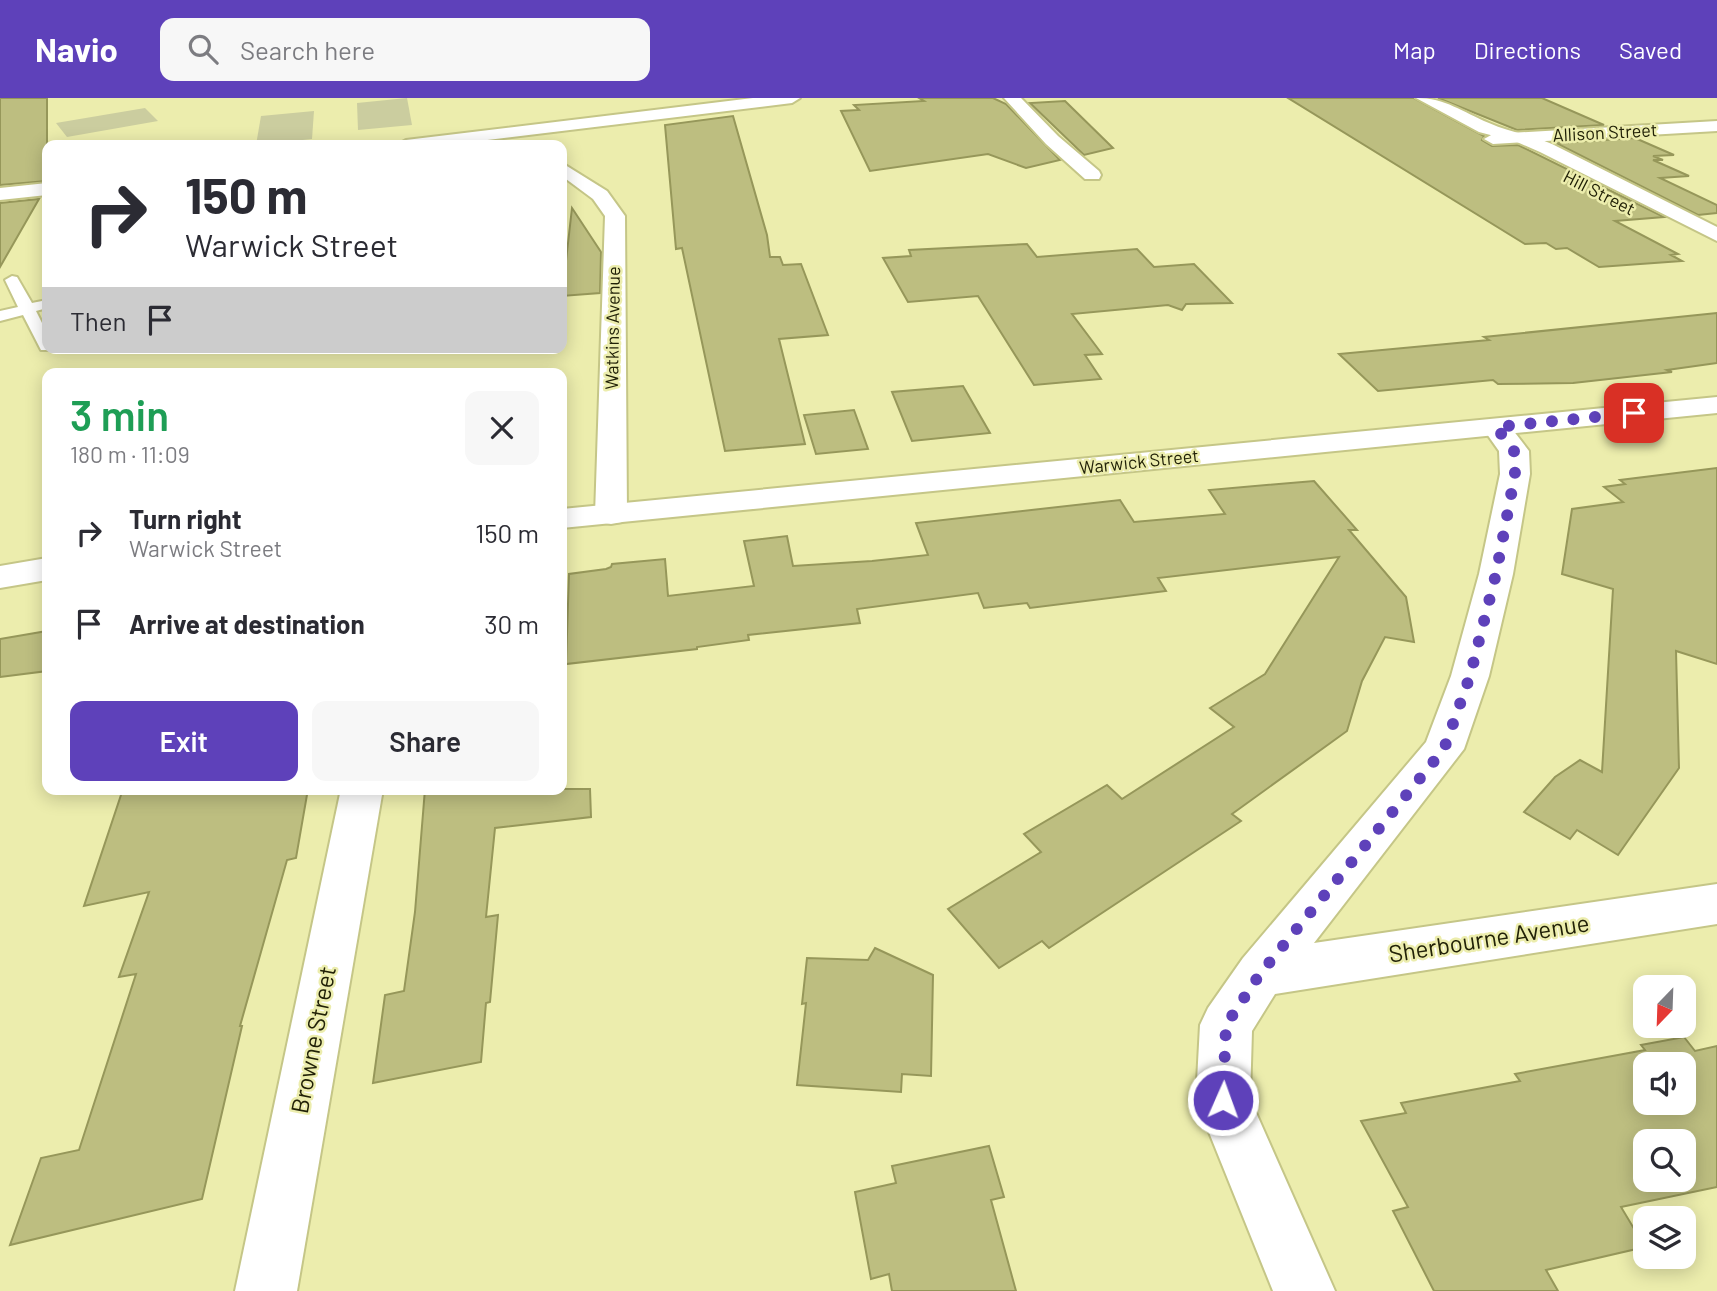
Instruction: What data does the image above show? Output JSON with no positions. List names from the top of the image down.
{
  "streets": {
    "street": [
      "Allison Street",
      "Hill Street",
      "Watkins Avenue",
      "Warwick Street",
      "Sherbourne Avenue",
      "Browne Street"
    ]
  },
  "crossings": [
    ["Allison Street", "Hill Street"],
    ["Watkins Avenue", "Warwick Street"]
  ],
  "north": "bottom left",
  "page": {
    "header": "Navio",
    "search": "Search here",
    "nav": ["Map", "Directions", "Saved"],
    "turn": ["150 m", "Warwick Street"],
    "then": "Then",
    "heading": ["3 min", "180 m · 11:09"],
    "list": [
      {
        "name": "Turn right",
        "note": "Warwick Street",
        "value": "150 m"
      },
      {
        "name": "Arrive at destination",
        "value": "30 m"
      }
    ],
    "buttons": ["Exit", "Share"]
  }
}
